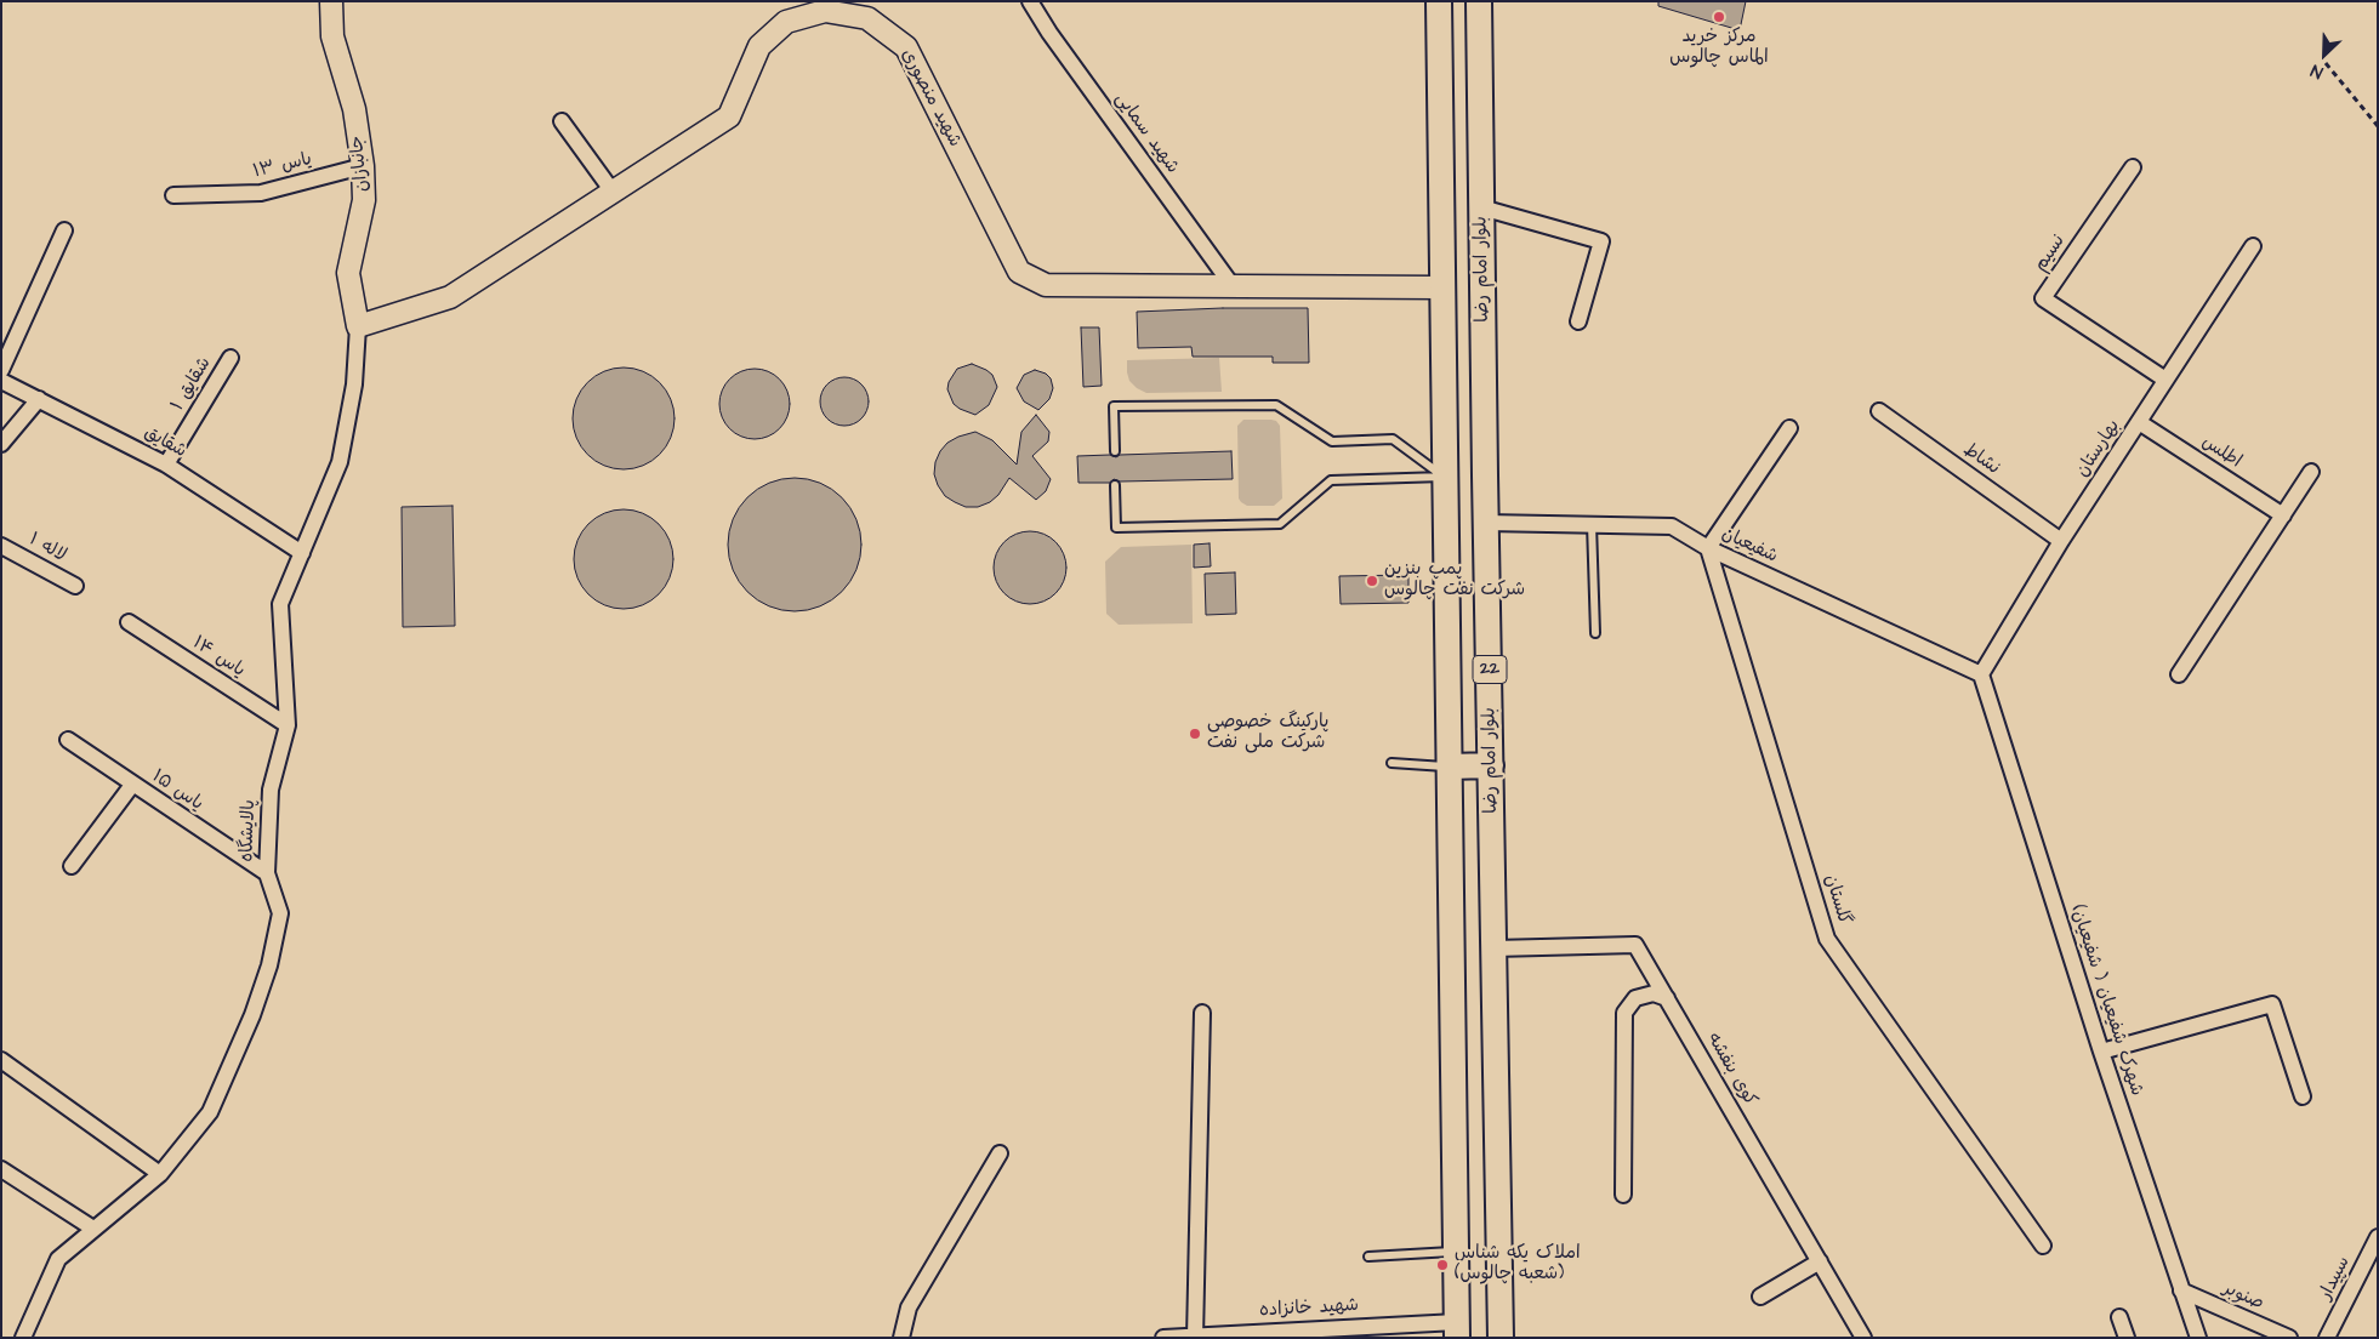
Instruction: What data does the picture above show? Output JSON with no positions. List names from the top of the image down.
{
  "streets": {
    "main road": ["بلوار امام رضا", "22"],
    "street": [
      "شهید منصوری",
      "شهید سمایی",
      "جانبازان",
      "یاس ۱۳",
      "نسیم",
      "شقایق ۱",
      "شقایق",
      "بهارستان",
      "اطلس",
      "نشاط",
      "شفیعیان",
      "لاله ۱",
      "یاس ۱۴",
      "یاس ۱۵",
      "پالایشگاه",
      "گلستان",
      "شهرک شفیعیان ( شفیعیان)",
      "کوی بنفشه",
      "سپیدار",
      "صنوبر",
      "شهید خانزاده"
    ]
  },
  "crossings": [
    ["شهید منصوری", "شهید سمایی"],
    ["شهید منصوری", "جانبازان"],
    ["شهید منصوری", "پالایشگاه"],
    ["جانبازان", "یاس ۱۳"],
    ["جانبازان", "پالایشگاه"],
    ["نسیم", "بهارستان"],
    ["بلوار امام رضا", "شفیعیان"],
    ["بلوار امام رضا", "کوی بنفشه"],
    ["شقایق ۱", "شقایق"],
    ["شقایق", "پالایشگاه"],
    ["بهارستان", "اطلس"],
    ["بهارستان", "نشاط"],
    ["بهارستان", "شفیعیان"],
    ["بهارستان", "شهرک شفیعیان ( شفیعیان)"],
    ["شفیعیان", "گلستان"],
    ["شفیعیان", "شهرک شفیعیان ( شفیعیان)"],
    ["یاس ۱۴", "پالایشگاه"],
    ["یاس ۱۵", "پالایشگاه"],
    ["شهرک شفیعیان ( شفیعیان)", "صنوبر"]
  ],
  "places": [
    "مرکز خرید الماس چالوس",
    "پمپ بنزین شرکت نفت چالوس",
    "پارکینگ خصوصی شرکت ملی نفت",
    "املاک یکه شناس (شعبه چالوس)"
  ],
  "north": "bottom left"
}
